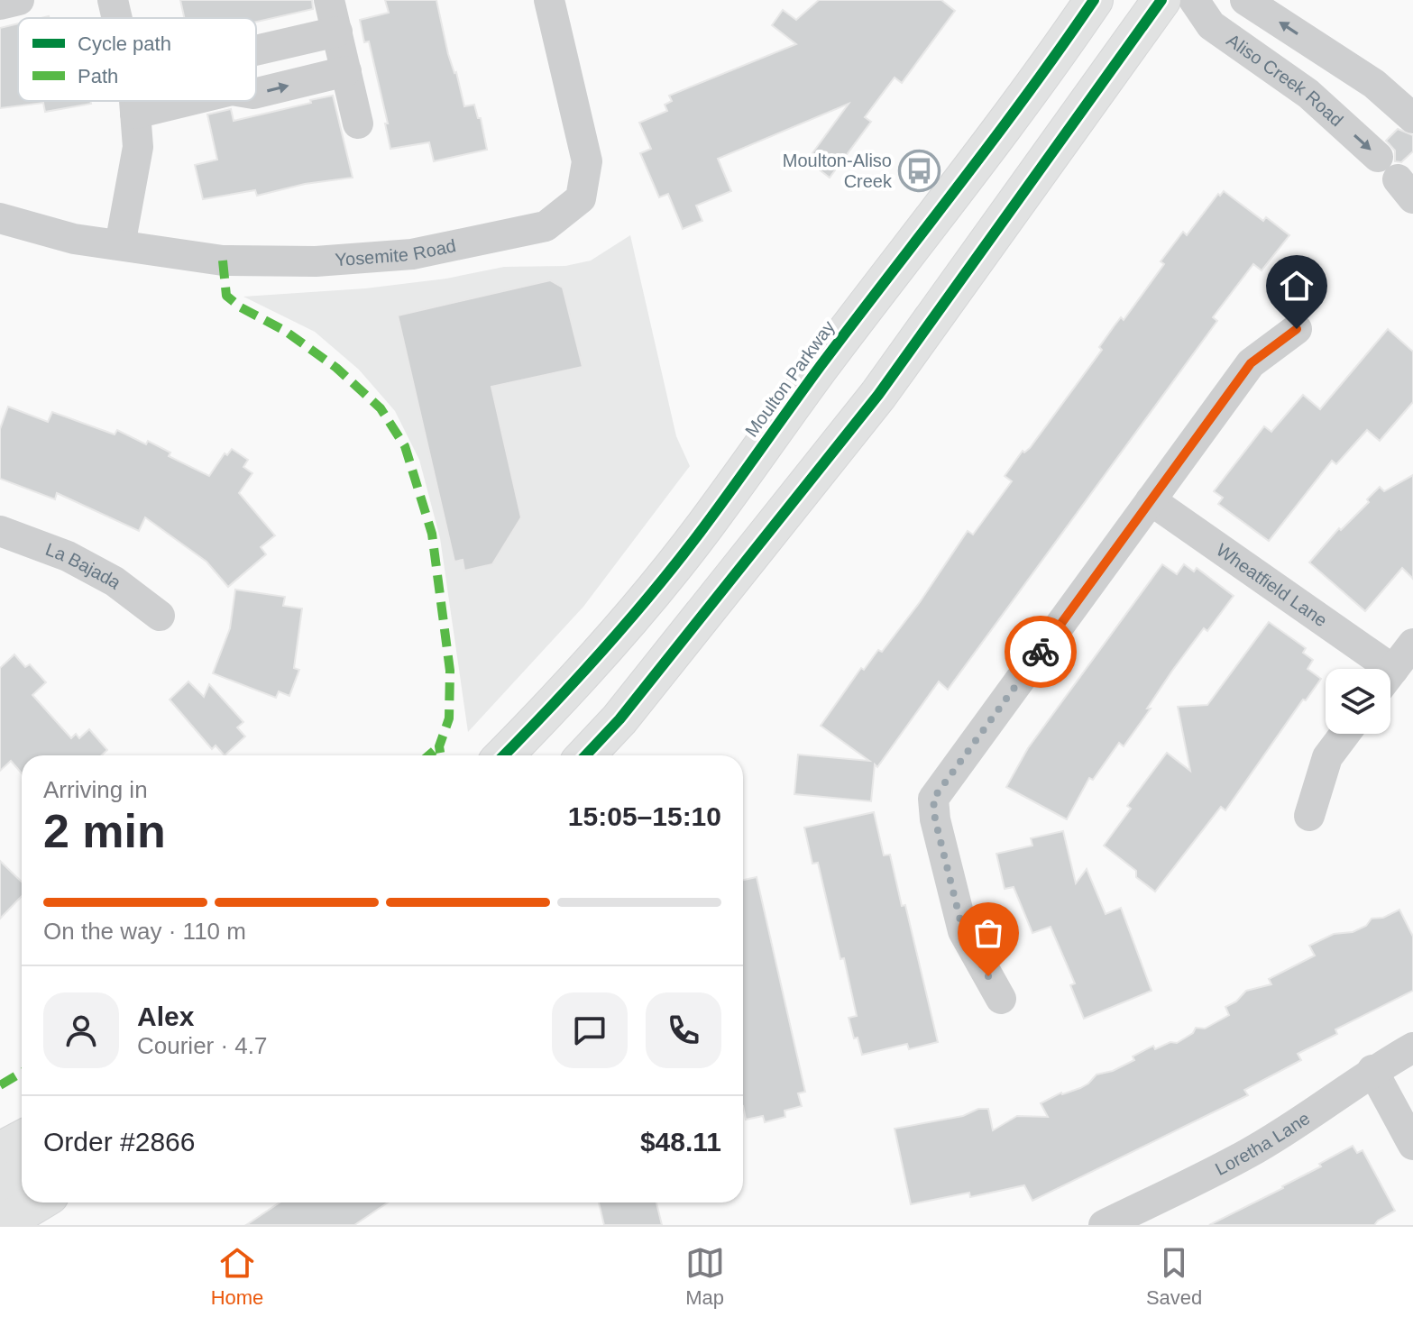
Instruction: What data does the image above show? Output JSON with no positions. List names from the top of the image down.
{
  "streets": {
    "main road": ["Moulton Parkway"],
    "street": [
      "Aliso Creek Road",
      "Yosemite Road",
      "La Bajada",
      "Wheatfield Lane",
      "Loretha Lane"
    ]
  },
  "places": {
    "bus stop": ["Moulton-Aliso Creek"]
  },
  "legend": ["Cycle path", "Path"],
  "page": {
    "heading": ["2 min", "Arriving in", "15:05–15:10"],
    "panel": [
      "Alex",
      "Courier · 4.7",
      "Order #2866",
      "$48.11"
    ],
    "bar": "On the way · 110 m",
    "tabs": ["Home", "Map", "Saved"]
  }
}
